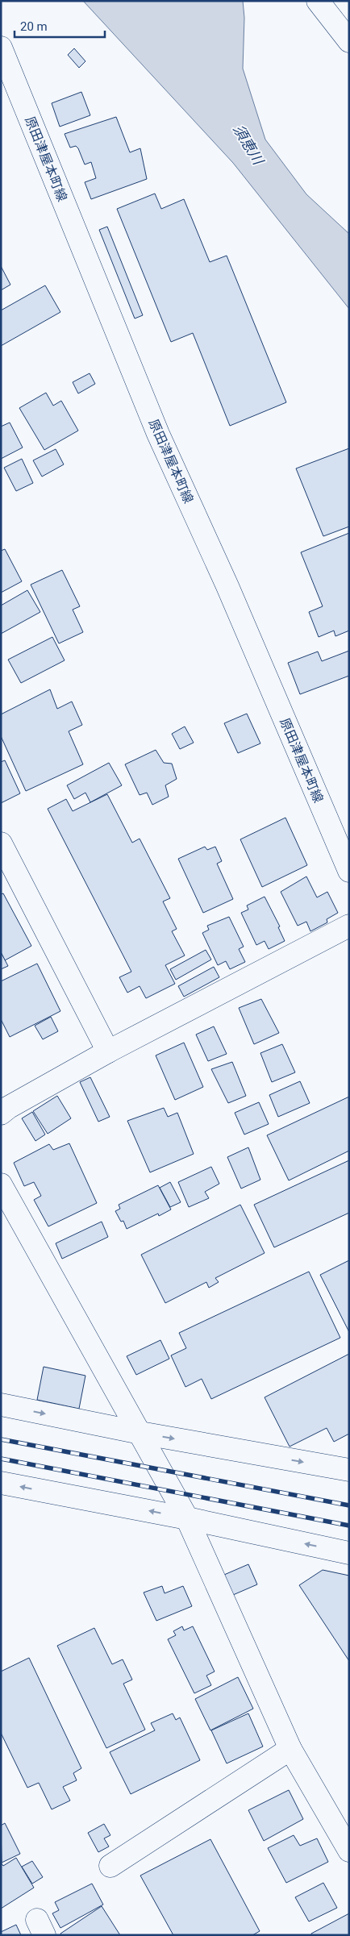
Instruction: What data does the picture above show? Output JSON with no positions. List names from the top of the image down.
{
  "streets": {
    "street": ["原田津屋本町線"]
  },
  "water": ["須恵川"],
  "scale_bar": "20 m"
}
